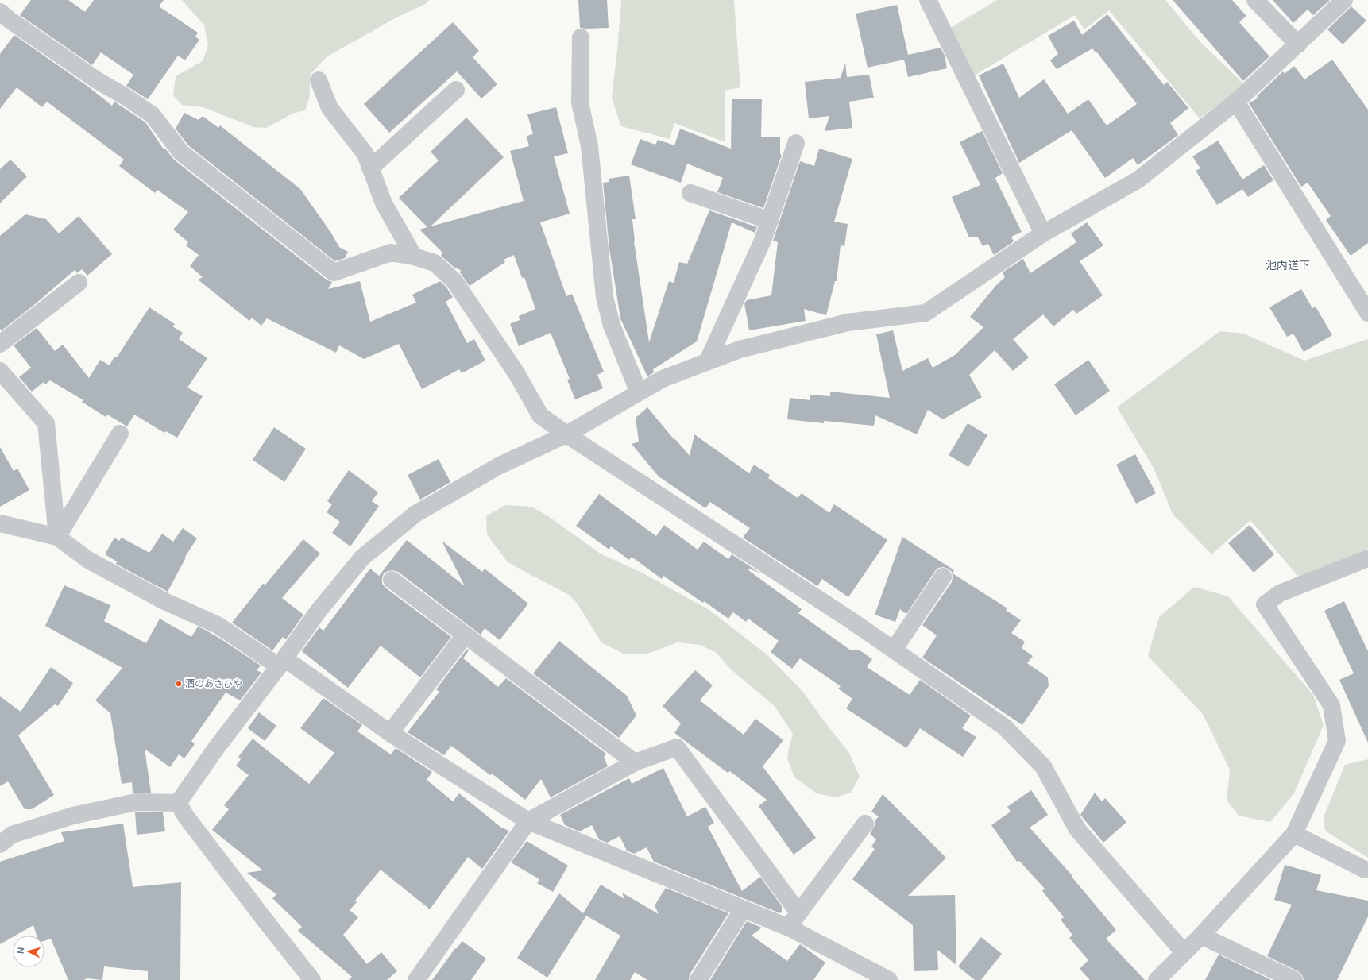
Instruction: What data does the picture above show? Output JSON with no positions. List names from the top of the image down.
{
  "districts": ["池内道下"],
  "places": ["酒のあさひや"],
  "north": "left"
}
